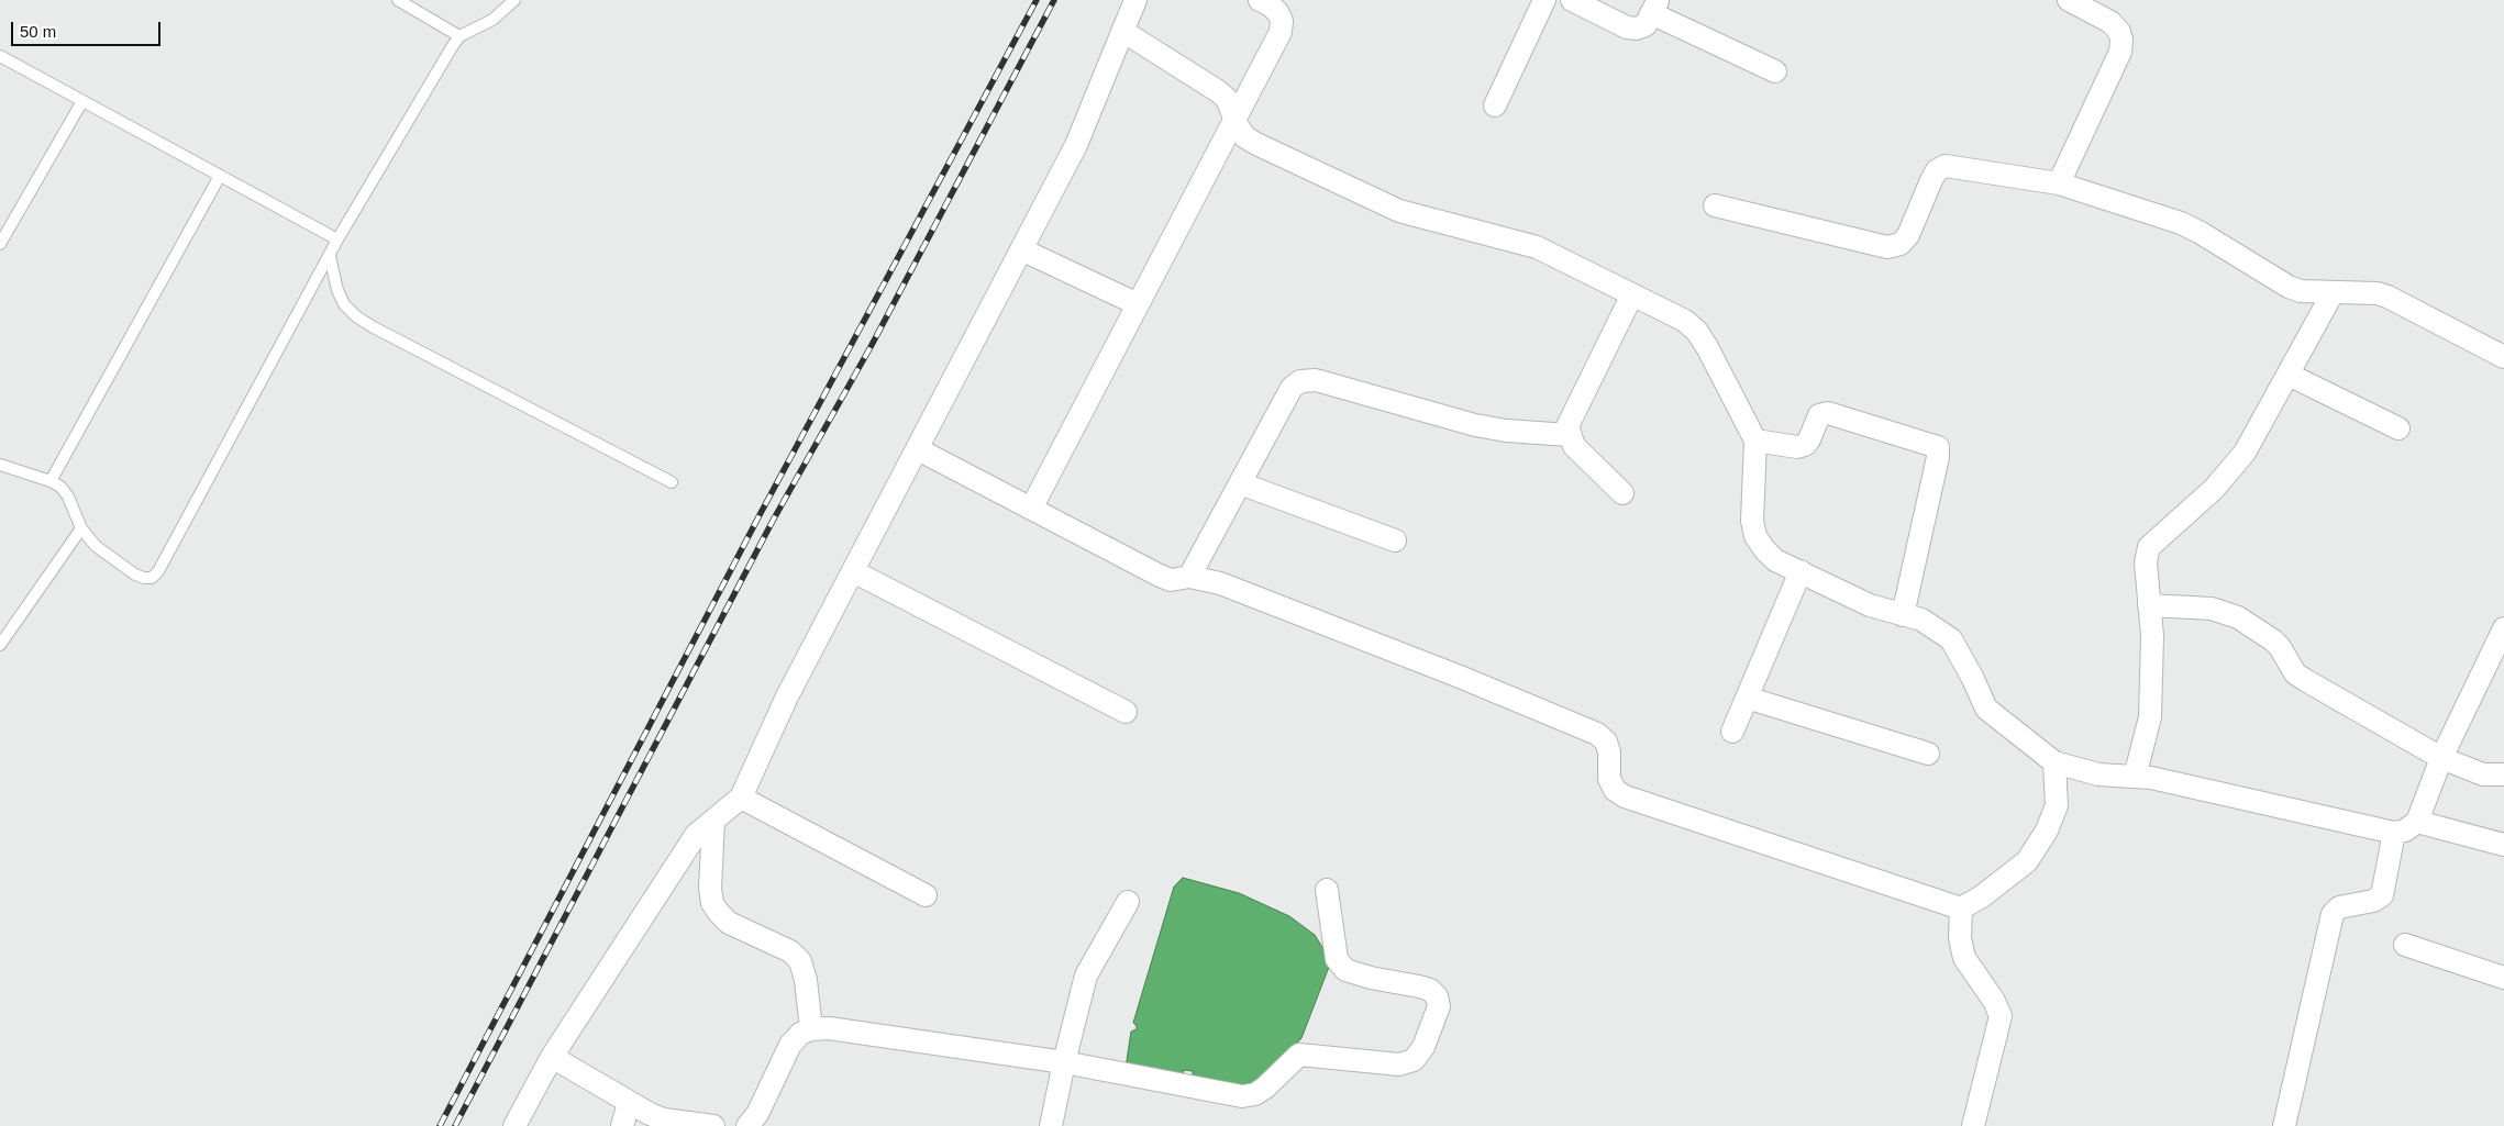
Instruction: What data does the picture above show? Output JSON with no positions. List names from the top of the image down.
{
  "scale_bar": "50 m"
}
